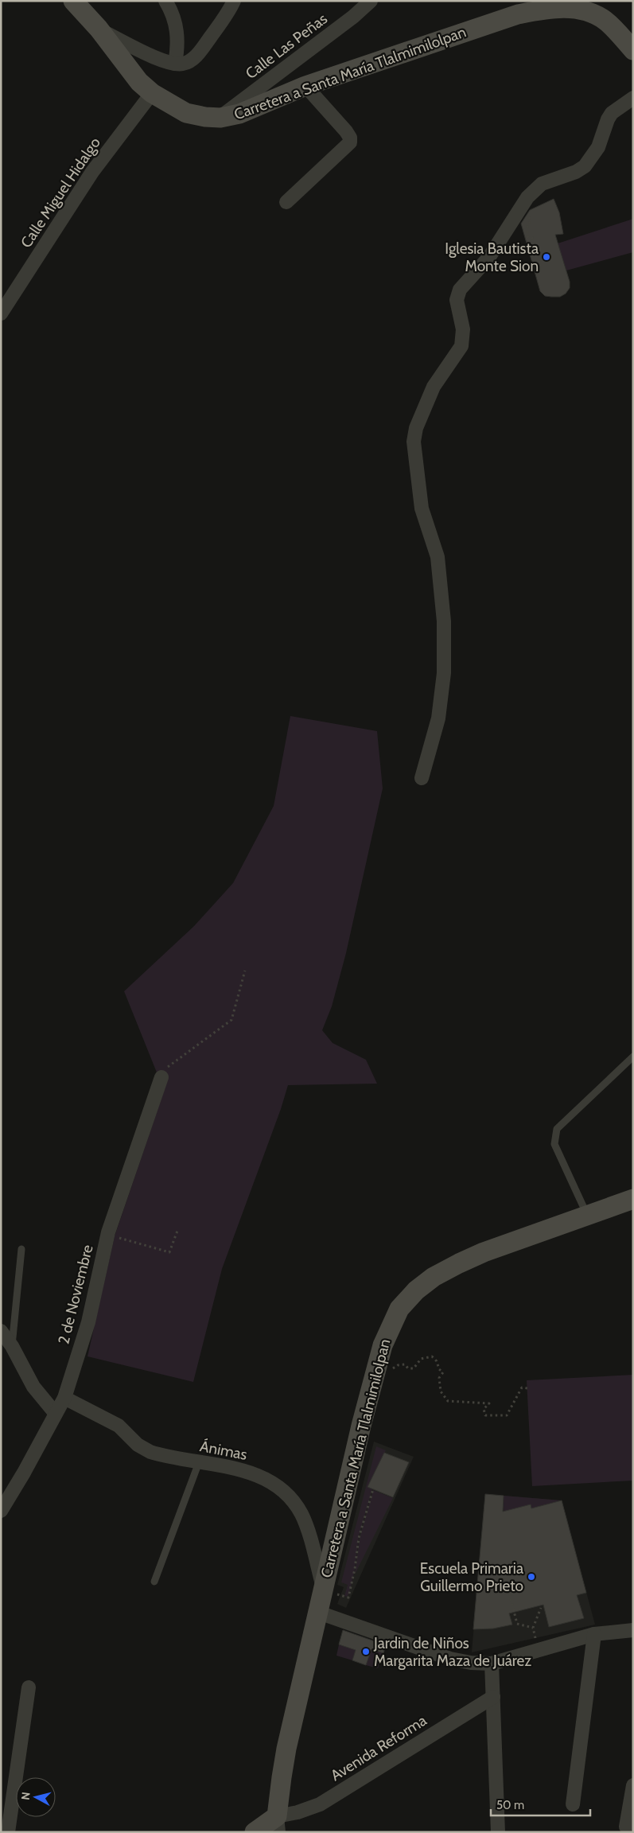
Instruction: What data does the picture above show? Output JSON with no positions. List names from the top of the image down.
{
  "streets": {
    "main road": ["Carretera a Santa María Tlalmimilolpan"],
    "street": [
      "Calle Las Peñas",
      "Calle Miguel Hidalgo",
      "2 de Noviembre",
      "Ánimas",
      "Avenida Reforma"
    ]
  },
  "crossings": [
    ["Calle Las Peñas", "Carretera a Santa María Tlalmimilolpan"],
    ["Carretera a Santa María Tlalmimilolpan", "Calle Miguel Hidalgo"],
    ["Carretera a Santa María Tlalmimilolpan", "Ánimas"],
    ["Carretera a Santa María Tlalmimilolpan", "Avenida Reforma"],
    ["2 de Noviembre", "Ánimas"]
  ],
  "places": ["Iglesia Bautista Monte Sion", "Escuela Primaria Guillermo Prieto", "Jardin de Niños Margarita Maza de Juárez"],
  "scale_bar": "50 m",
  "north": "left"
}
